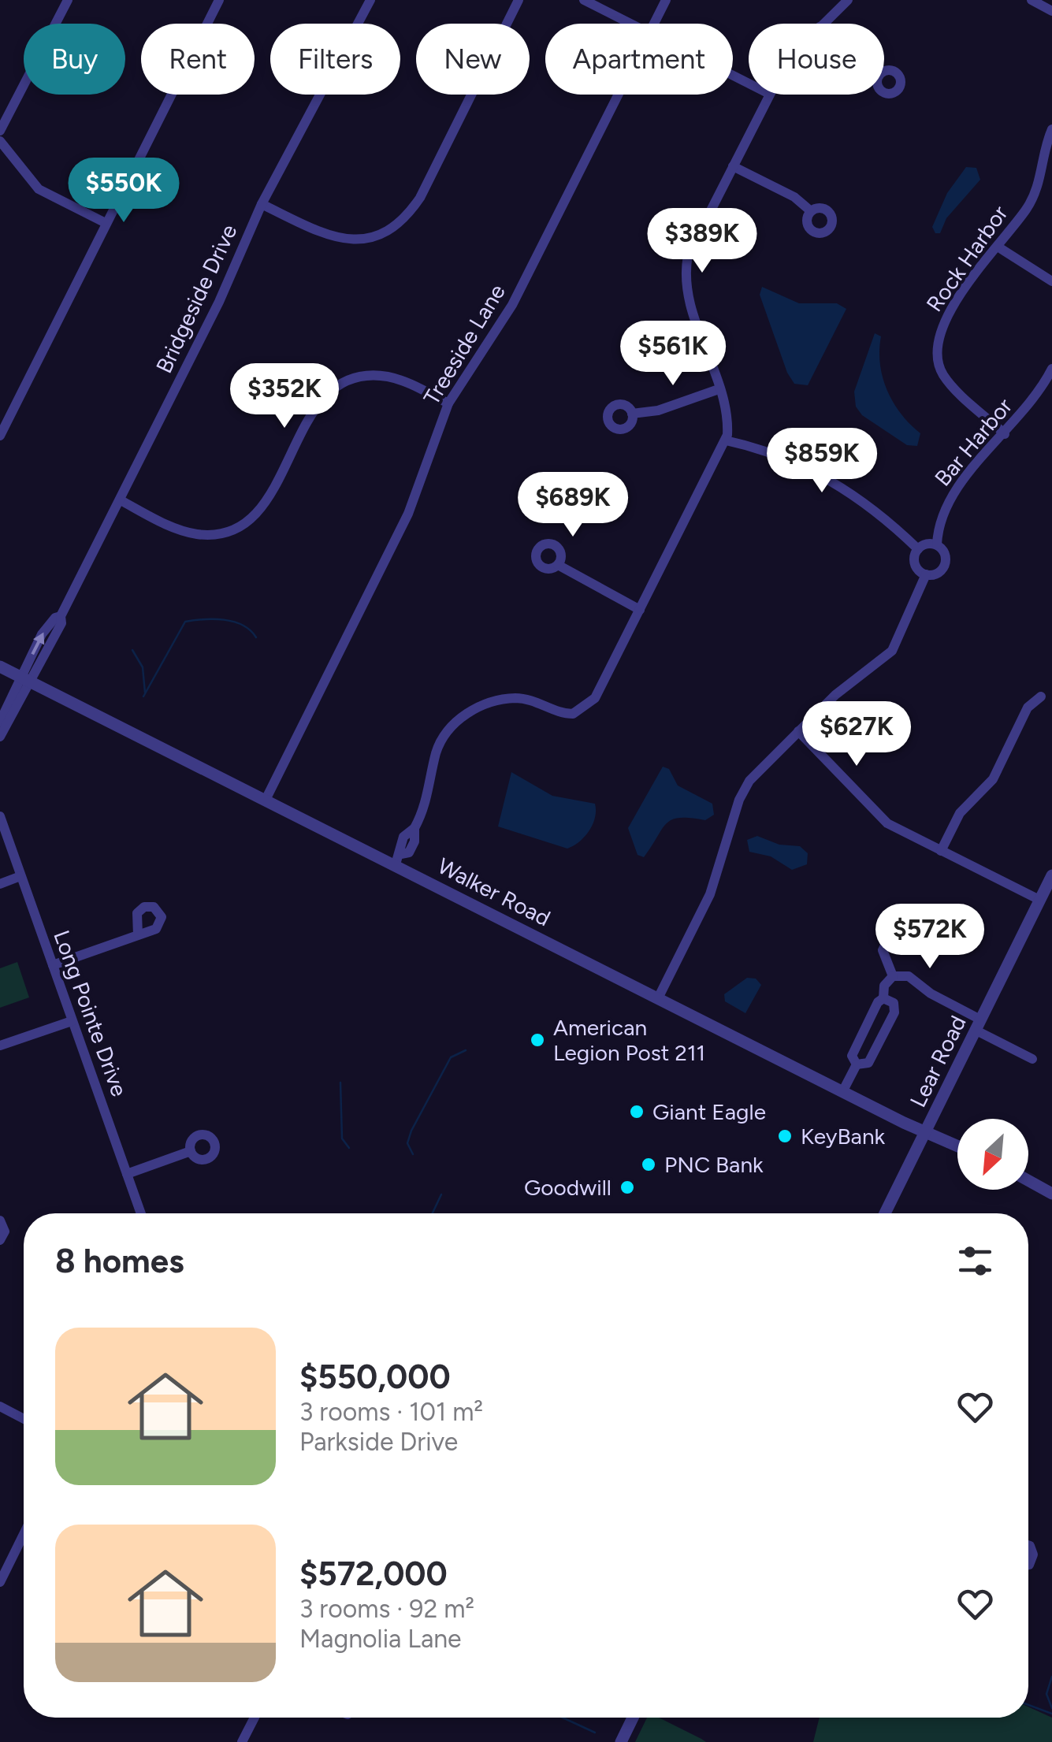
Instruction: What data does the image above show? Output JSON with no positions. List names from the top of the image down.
{
  "streets": {
    "street": [
      "Rock Harbor",
      "Bridgeside Drive",
      "Treeside Lane",
      "Bar Harbor",
      "Walker Road",
      "Long Pointe Drive",
      "Lear Road"
    ]
  },
  "crossings": [
    ["Rock Harbor", "Bar Harbor"],
    ["Bridgeside Drive", "Walker Road"],
    ["Treeside Lane", "Walker Road"],
    ["Walker Road", "Lear Road"]
  ],
  "places": [
    "American Legion Post 211",
    "Giant Eagle",
    "KeyBank",
    "PNC Bank",
    "Goodwill"
  ],
  "north": "bottom left",
  "page": {
    "chip": [
      "Buy",
      "Rent",
      "Filters",
      "New",
      "Apartment",
      "House"
    ],
    "price": [
      "$550K",
      "$389K",
      "$561K",
      "$352K",
      "$859K",
      "$689K",
      "$627K",
      "$572K"
    ],
    "heading": "8 homes",
    "list": [
      {
        "name": "$550,000",
        "note": "3 rooms · 101 m² · Parkside Drive"
      },
      {
        "name": "$572,000",
        "note": "3 rooms · 92 m² · Magnolia Lane"
      }
    ]
  }
}
